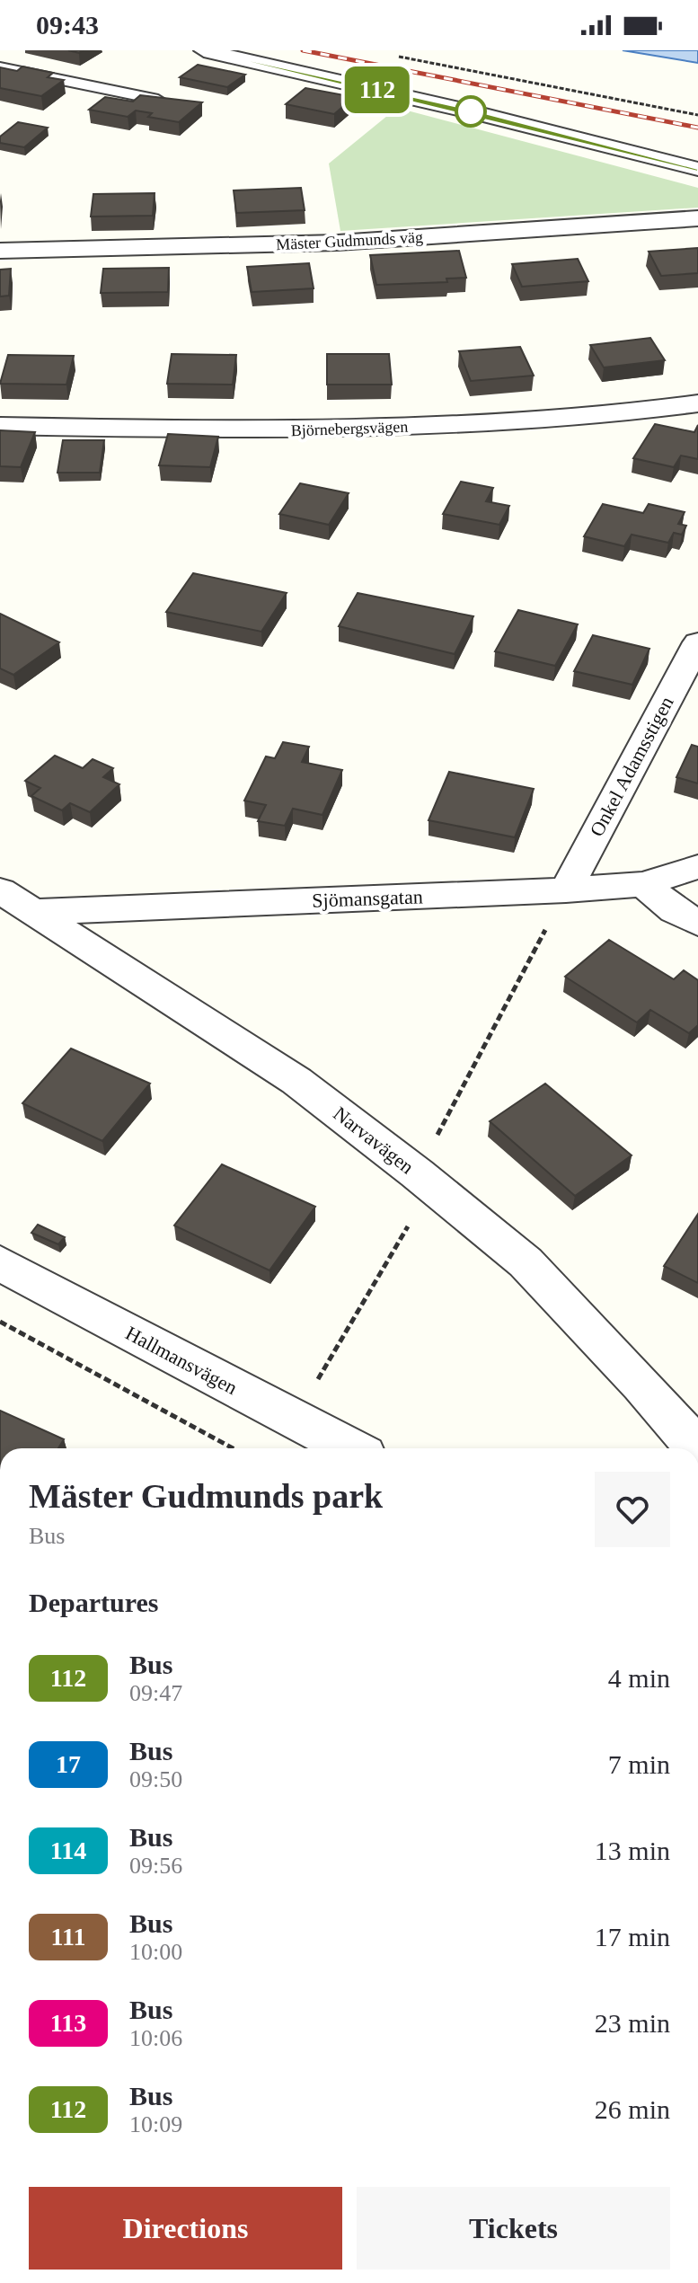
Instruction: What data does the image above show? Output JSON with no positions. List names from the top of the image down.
{
  "streets": {
    "street": [
      "Mäster Gudmunds väg",
      "Björnebergsvägen",
      "Onkel Adamsstigen",
      "Sjömansgatan",
      "Narvavägen",
      "Hallmansvägen"
    ]
  },
  "crossings": [
    ["Onkel Adamsstigen", "Sjömansgatan"],
    ["Sjömansgatan", "Narvavägen"]
  ],
  "lines": ["bus line 112"],
  "page": {
    "status": "09:43",
    "on_map": "112",
    "heading": [
      ["Mäster Gudmunds park", "Bus"],
      "Departures"
    ],
    "list": [
      {
        "mark": "112",
        "name": "Bus",
        "note": "09:47",
        "value": "4 min"
      },
      {
        "mark": "17",
        "name": "Bus",
        "note": "09:50",
        "value": "7 min"
      },
      {
        "mark": "114",
        "name": "Bus",
        "note": "09:56",
        "value": "13 min"
      },
      {
        "mark": "111",
        "name": "Bus",
        "note": "10:00",
        "value": "17 min"
      },
      {
        "mark": "113",
        "name": "Bus",
        "note": "10:06",
        "value": "23 min"
      },
      {
        "mark": "112",
        "name": "Bus",
        "note": "10:09",
        "value": "26 min"
      }
    ],
    "buttons": ["Directions", "Tickets"]
  }
}
